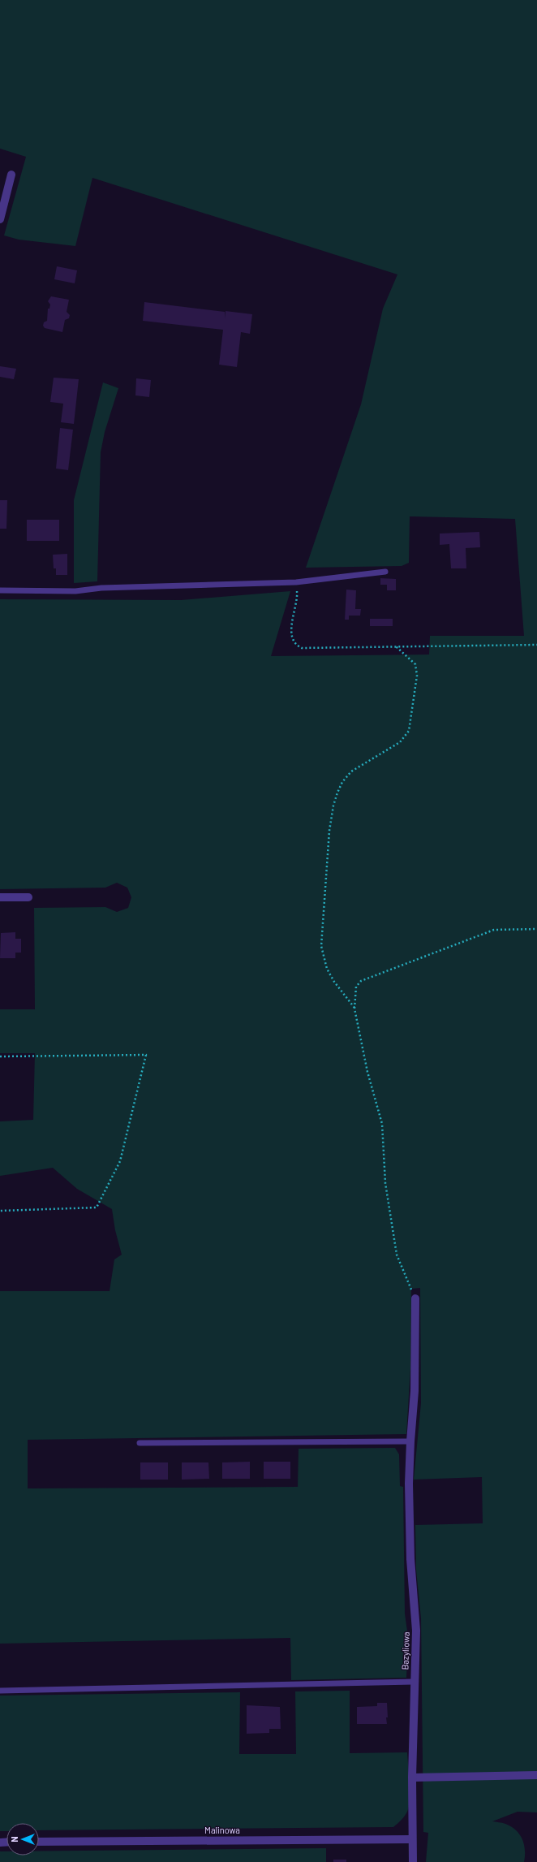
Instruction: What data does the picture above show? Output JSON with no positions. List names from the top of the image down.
{
  "streets": {
    "street": ["Bazyliowa", "Malinowa"]
  },
  "crossings": [
    ["Bazyliowa", "Malinowa"]
  ],
  "north": "left"
}
